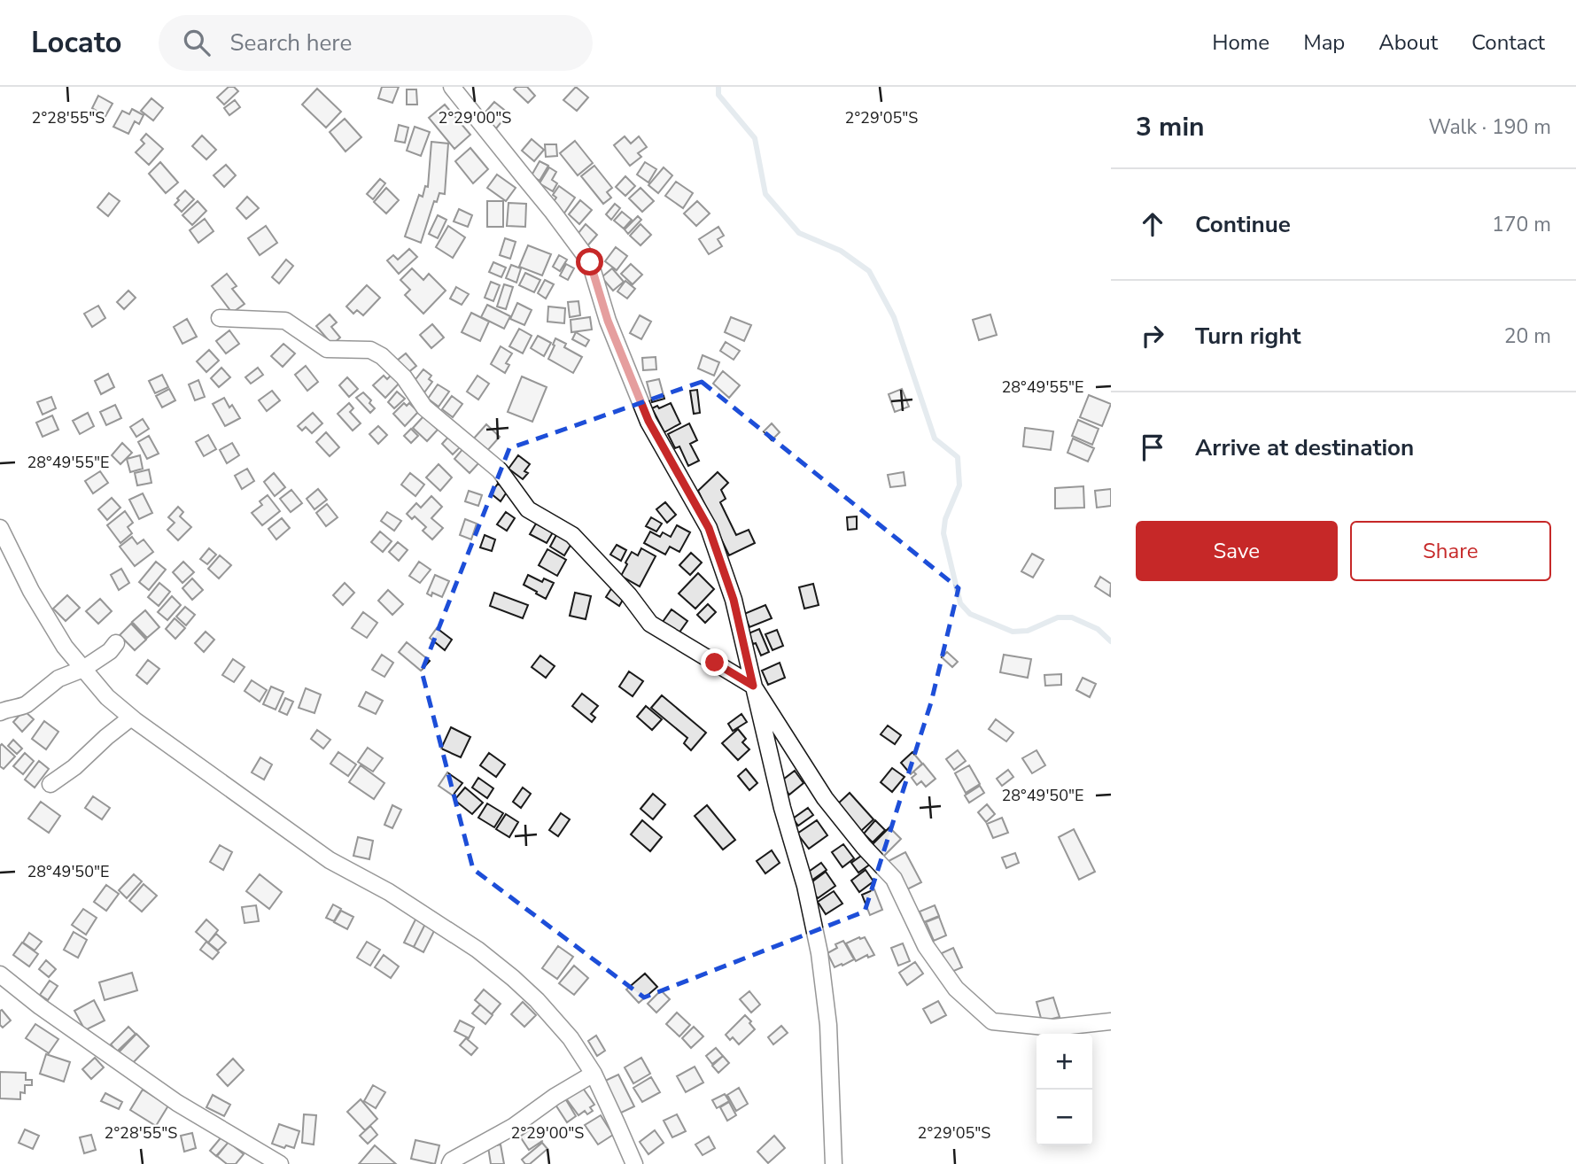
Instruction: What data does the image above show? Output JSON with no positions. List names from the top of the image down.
{
  "page": {
    "header": "Locato",
    "search": "Search here",
    "nav": [
      "Home",
      "Map",
      "About",
      "Contact"
    ],
    "heading": ["3 min", "Walk · 190 m"],
    "list": [
      ["Continue", "170 m"],
      ["Turn right", "20 m"],
      "Arrive at destination"
    ],
    "buttons": ["Save", "Share"],
    "map_buttons": ["+", "−"]
  },
  "coordinates": [
    "2°28'55\"S",
    "2°29'00\"S",
    "2°29'05\"S",
    "28°49'55\"E",
    "28°49'50\"E"
  ]
}
